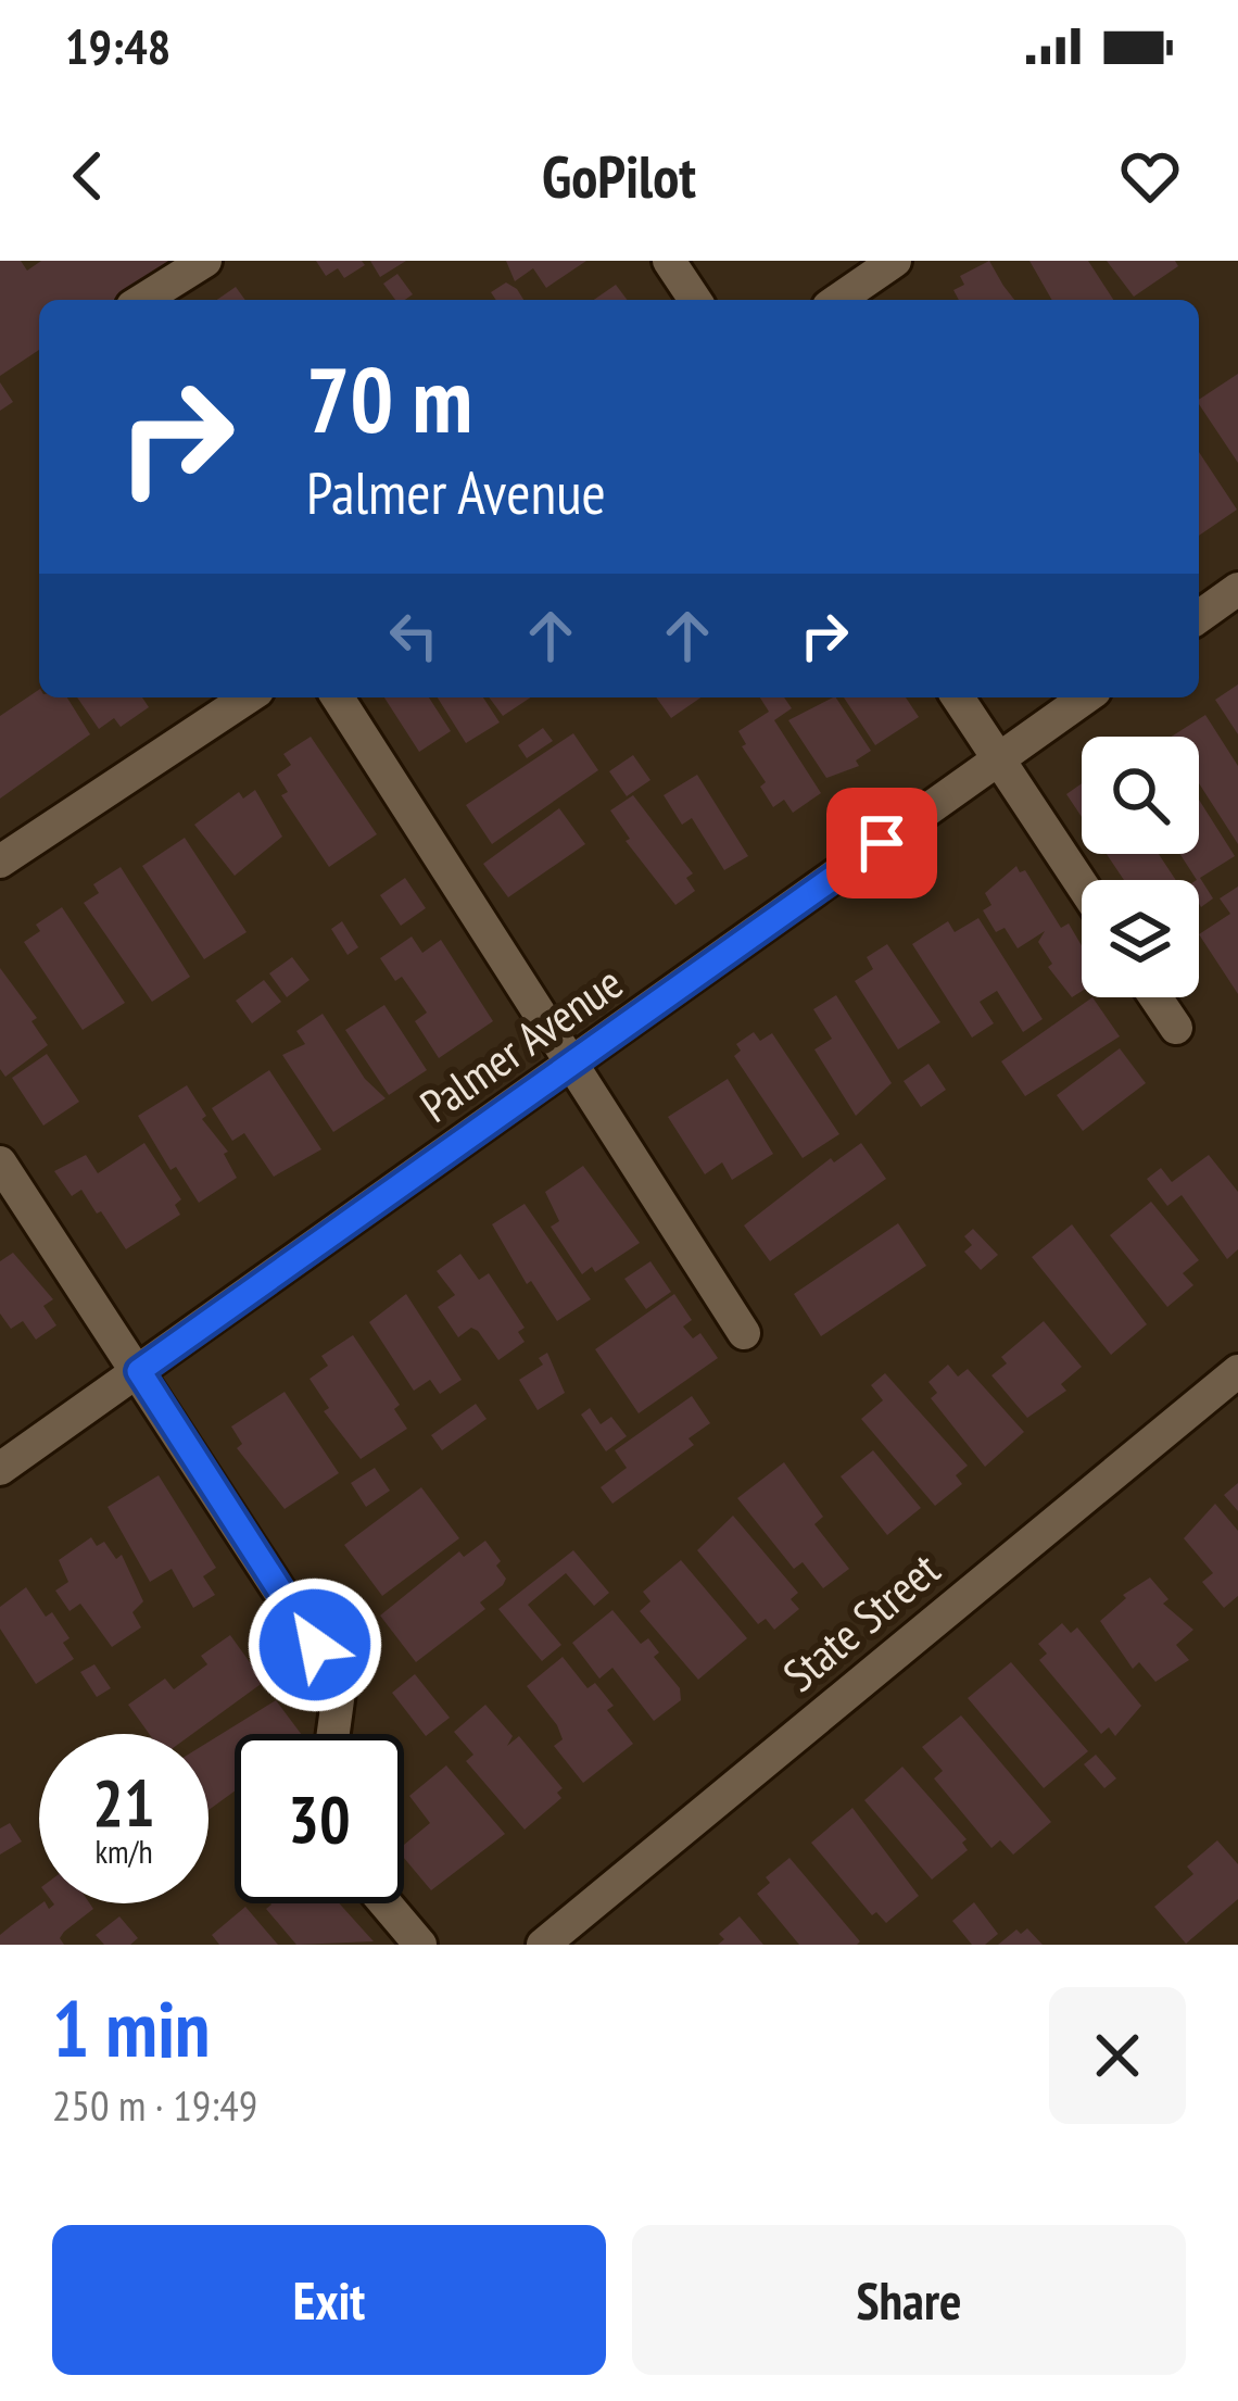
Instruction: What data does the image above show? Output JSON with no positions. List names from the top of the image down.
{
  "streets": {
    "street": ["Palmer Avenue", "State Street"]
  },
  "page": {
    "status": "19:48",
    "header": "GoPilot",
    "turn": ["70 m", "Palmer Avenue"],
    "speed": "21 km/h",
    "limit": "30",
    "heading": ["1 min", "250 m · 19:49"],
    "buttons": ["Exit", "Share"]
  }
}
